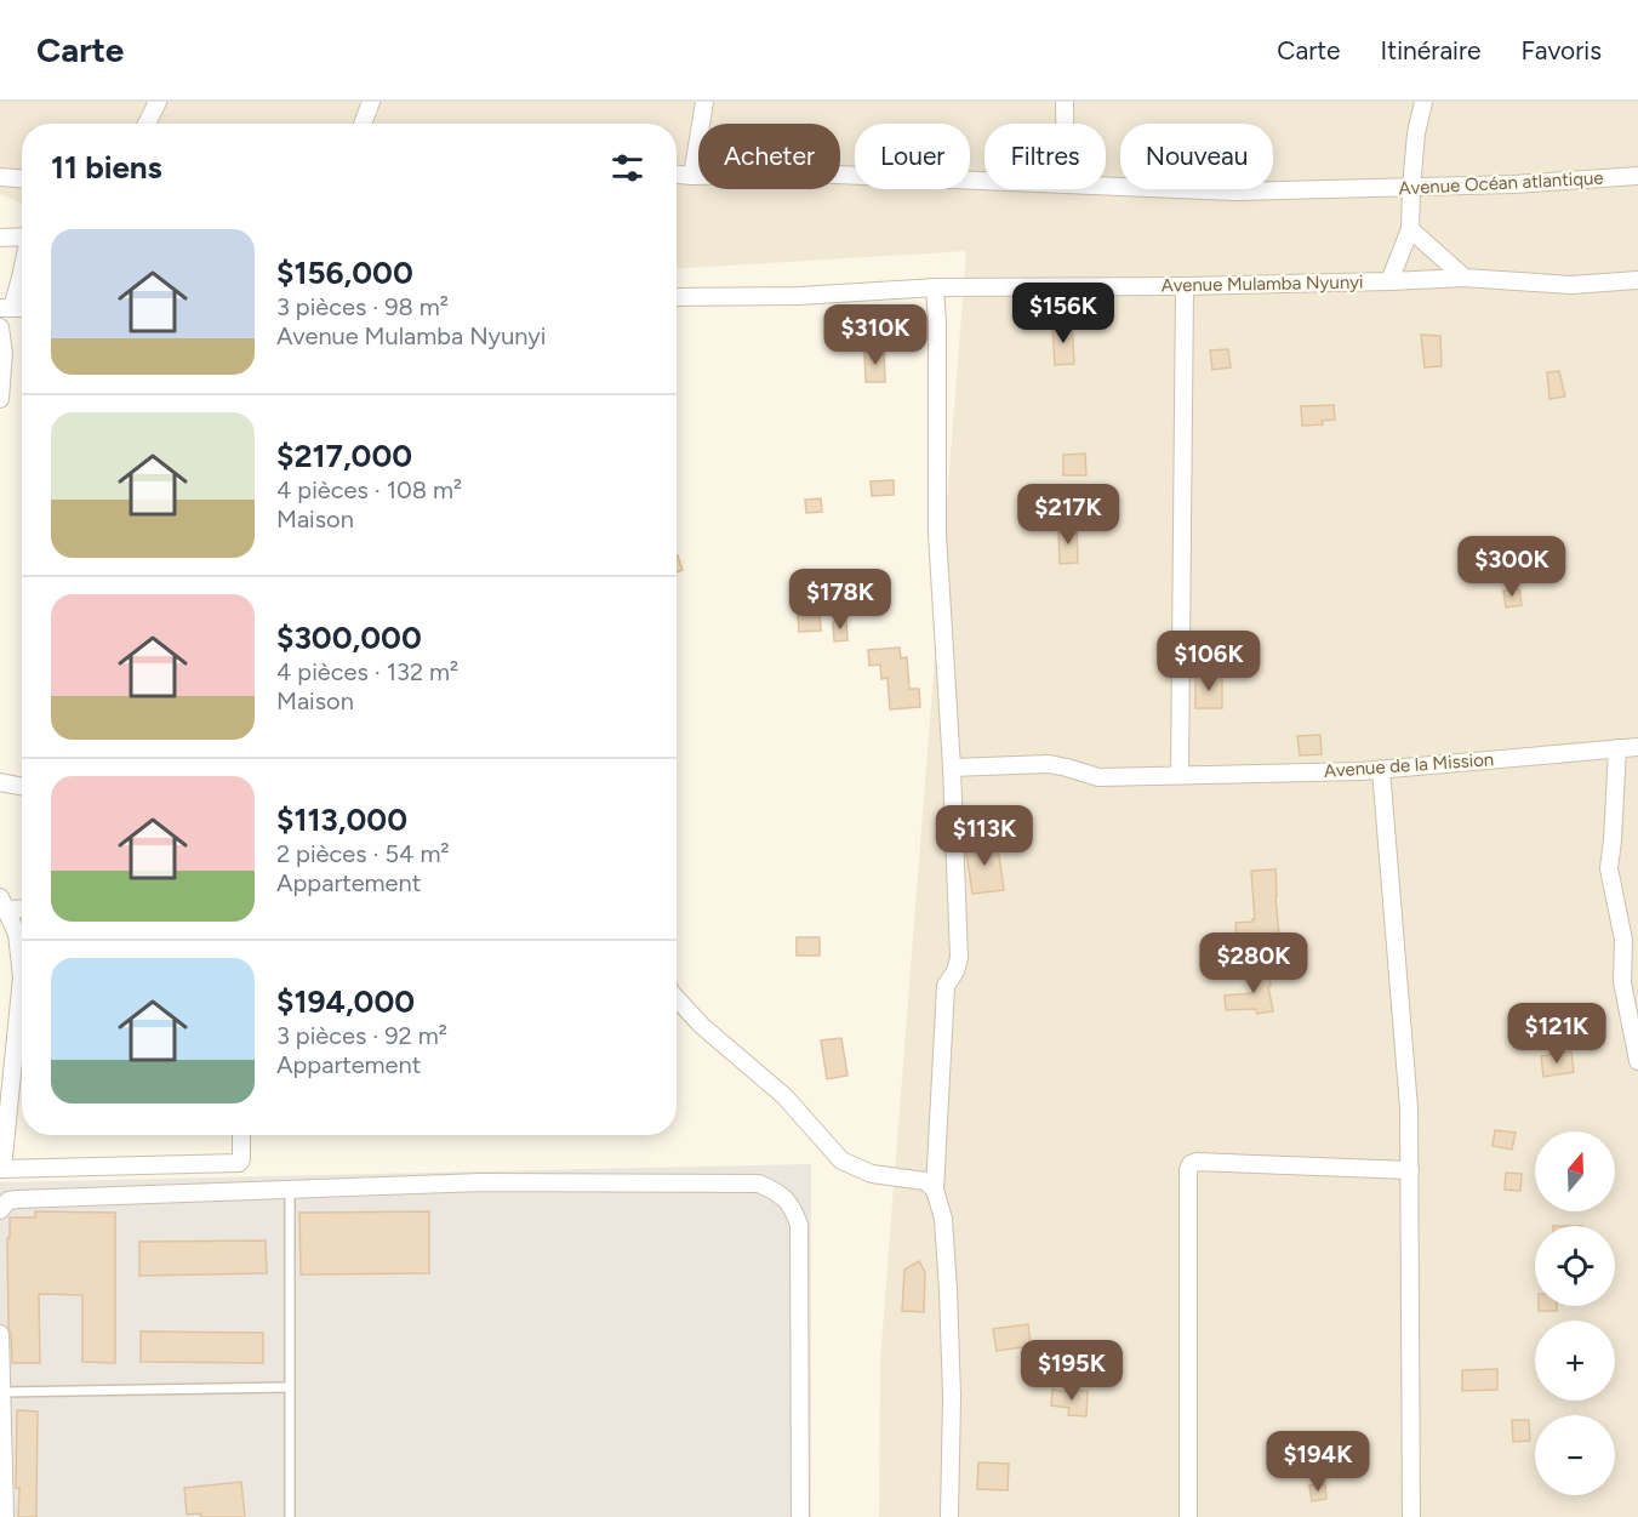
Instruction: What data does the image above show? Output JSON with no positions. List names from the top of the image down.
{
  "streets": {
    "street": ["Avenue Océan atlantique", "Avenue Mulamba Nyunyi", "Avenue de la Mission"]
  },
  "north": "top",
  "page": {
    "header": "Carte",
    "nav": ["Carte", "Itinéraire", "Favoris"],
    "chip": [
      "Acheter",
      "Louer",
      "Filtres",
      "Nouveau"
    ],
    "heading": "11 biens",
    "list": [
      {
        "name": "$156,000",
        "note": "3 pièces · 98 m² · Avenue Mulamba Nyunyi"
      },
      {
        "name": "$217,000",
        "note": "4 pièces · 108 m² · Maison"
      },
      {
        "name": "$300,000",
        "note": "4 pièces · 132 m² · Maison"
      },
      {
        "name": "$113,000",
        "note": "2 pièces · 54 m² · Appartement"
      },
      {
        "name": "$194,000",
        "note": "3 pièces · 92 m² · Appartement"
      }
    ],
    "price": [
      "$156K",
      "$310K",
      "$217K",
      "$300K",
      "$178K",
      "$106K",
      "$113K",
      "$280K",
      "$121K",
      "$195K",
      "$194K"
    ],
    "map_buttons": ["+", "−"]
  }
}
